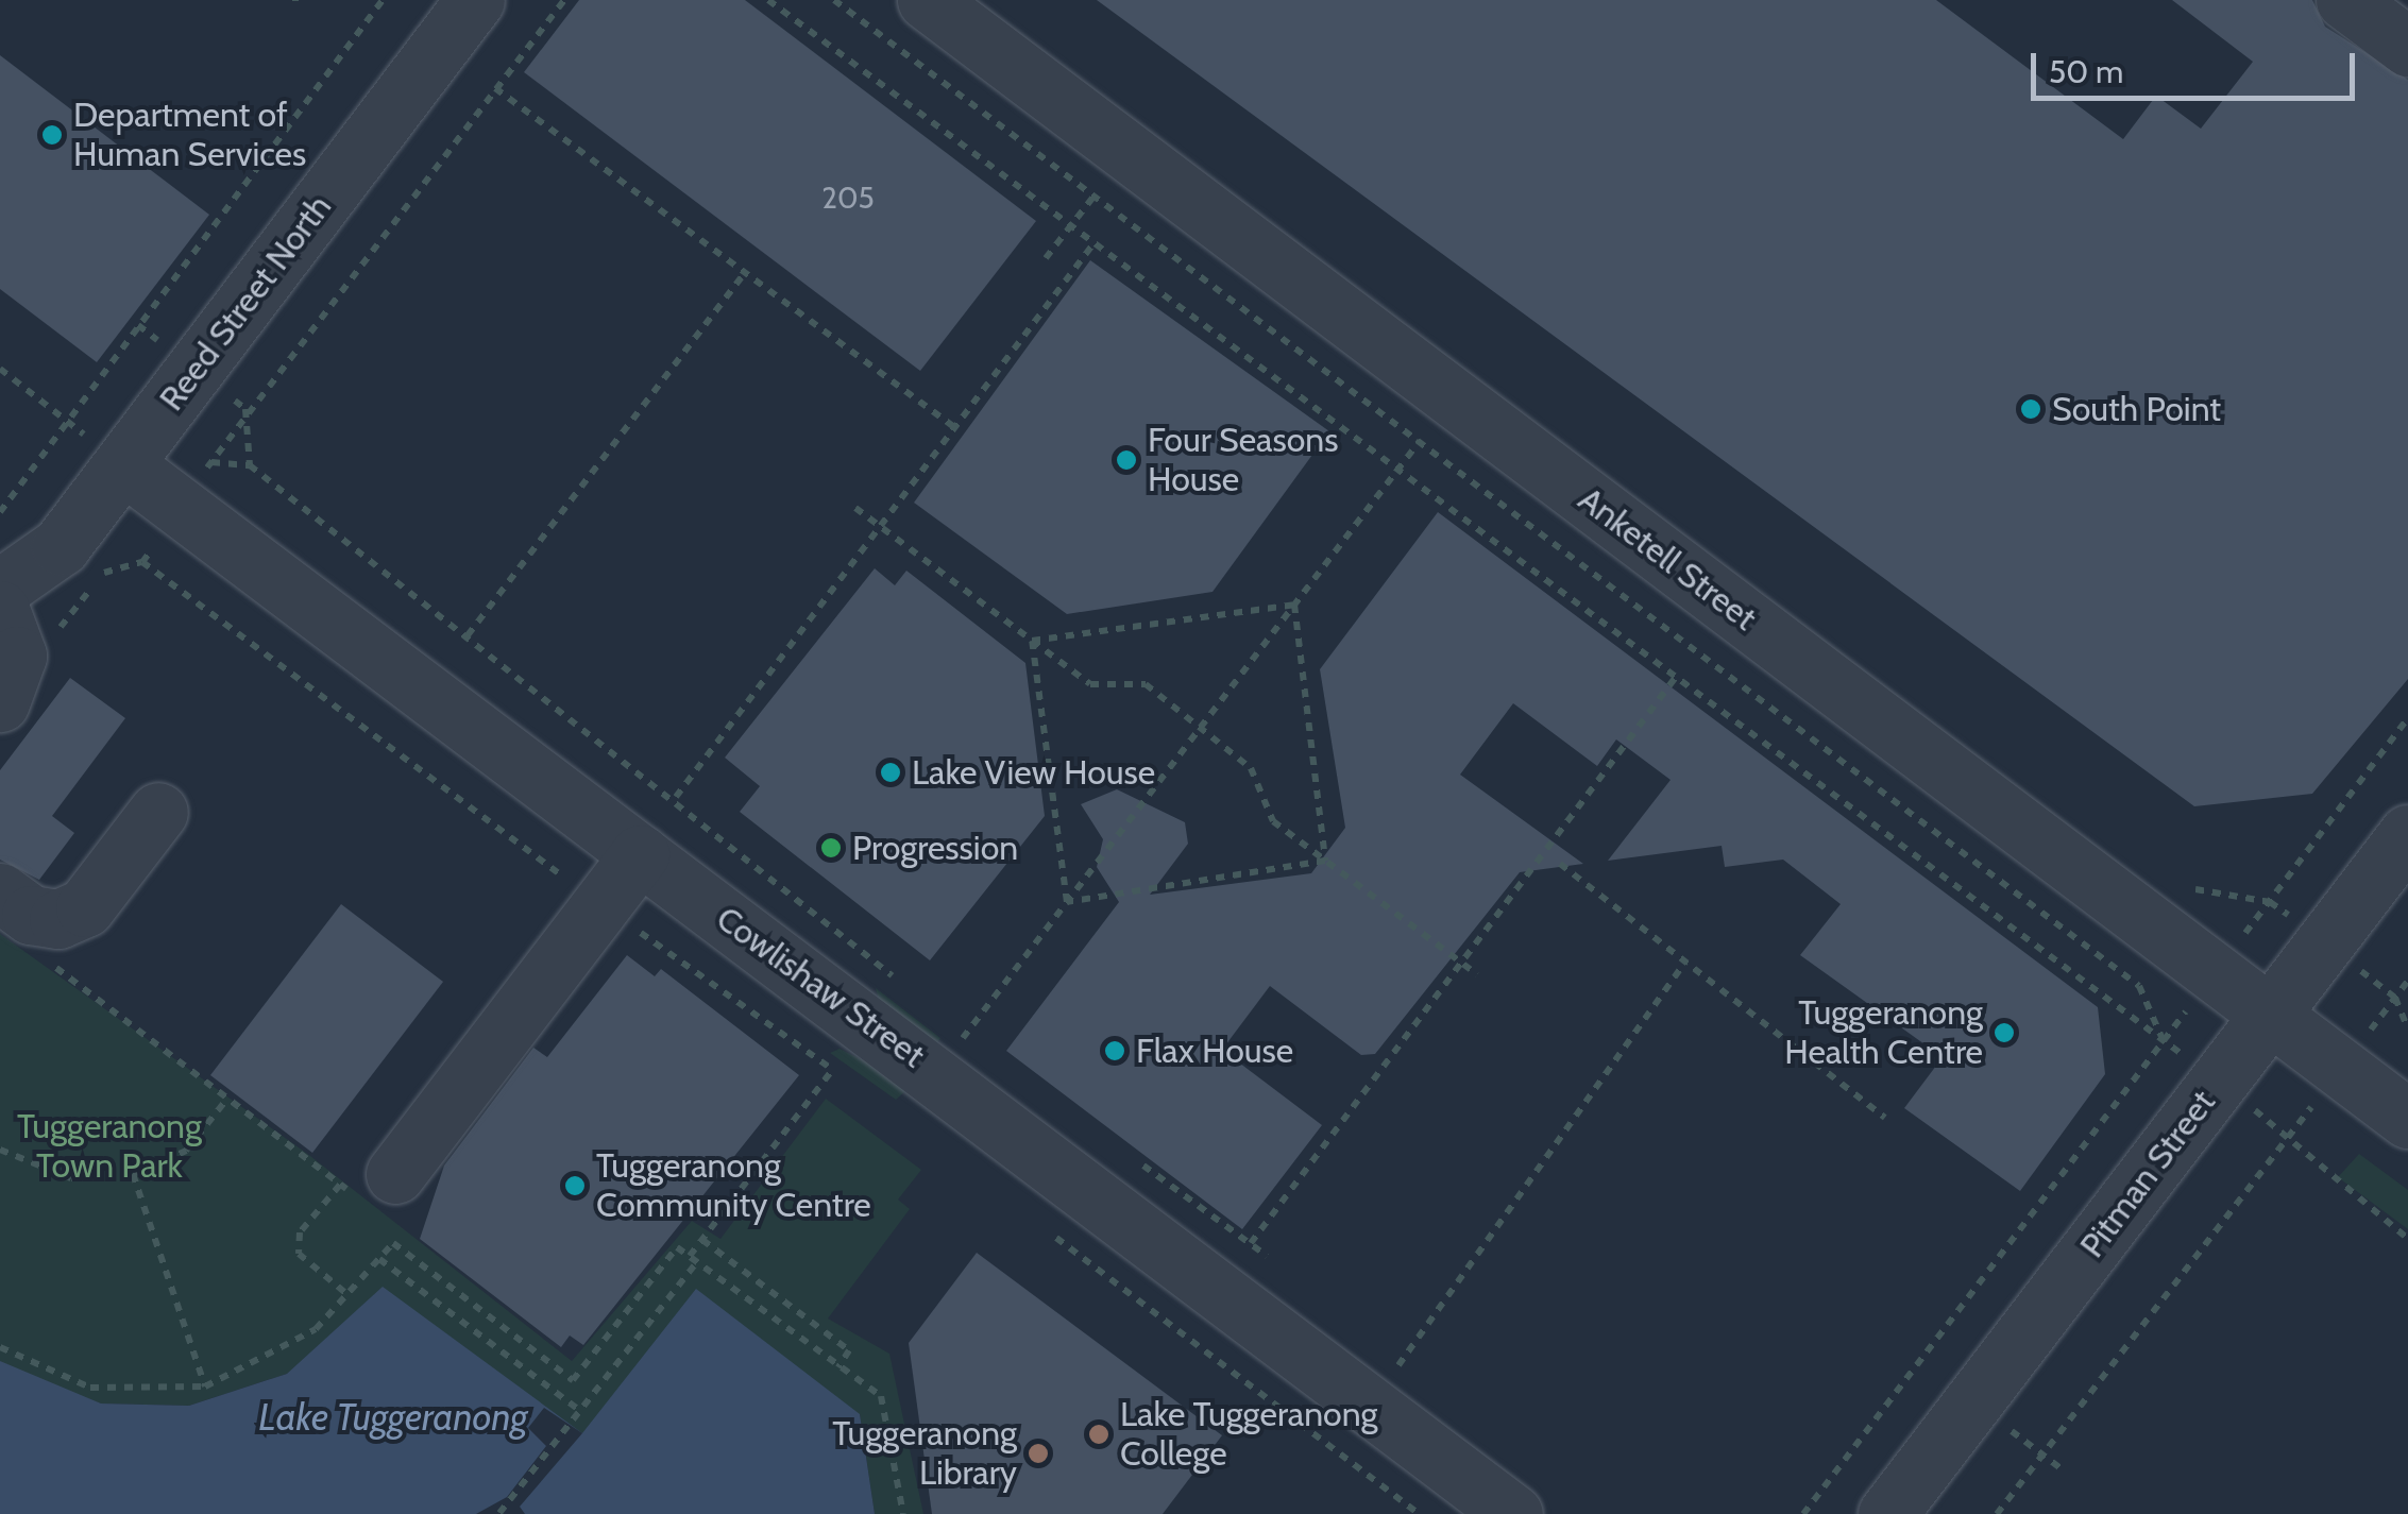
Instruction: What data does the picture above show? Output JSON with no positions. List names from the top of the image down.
{
  "streets": {
    "street": [
      "Reed Street North",
      "Anketell Street",
      "Cowlishaw Street",
      "Pitman Street"
    ]
  },
  "crossings": [
    ["Reed Street North", "Cowlishaw Street"],
    ["Anketell Street", "Pitman Street"]
  ],
  "water": ["Lake Tuggeranong"],
  "parks": ["Tuggeranong Town Park"],
  "places": [
    "Department of Human Services",
    "South Point",
    "Four Seasons House",
    "Lake View House",
    "Progression",
    "Tuggeranong Health Centre",
    "Flax House",
    "Tuggeranong Community Centre",
    "Lake Tuggeranong College",
    "Tuggeranong Library"
  ],
  "house_numbers": ["205"],
  "scale_bar": "50 m"
}
